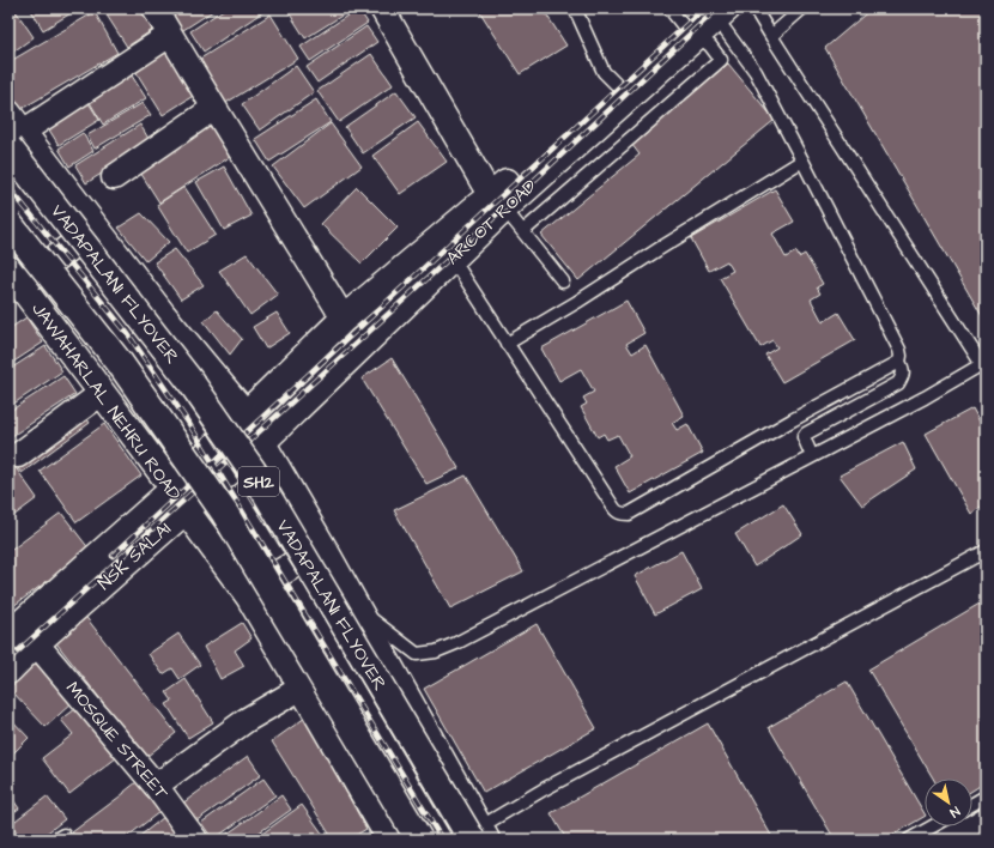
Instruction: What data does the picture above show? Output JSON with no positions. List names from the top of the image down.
{
  "streets": {
    "main road": [
      "ARCOT ROAD",
      "VADAPALANI FLYOVER",
      "JAWAHARLAL NEHRU ROAD",
      "SH2",
      "NSK SALAI"
    ],
    "street": ["MOSQUE STREET"]
  },
  "crossings": [
    ["ARCOT ROAD", "NSK SALAI"],
    ["JAWAHARLAL NEHRU ROAD", "NSK SALAI"],
    ["NSK SALAI", "MOSQUE STREET"]
  ],
  "north": "bottom right"
}
